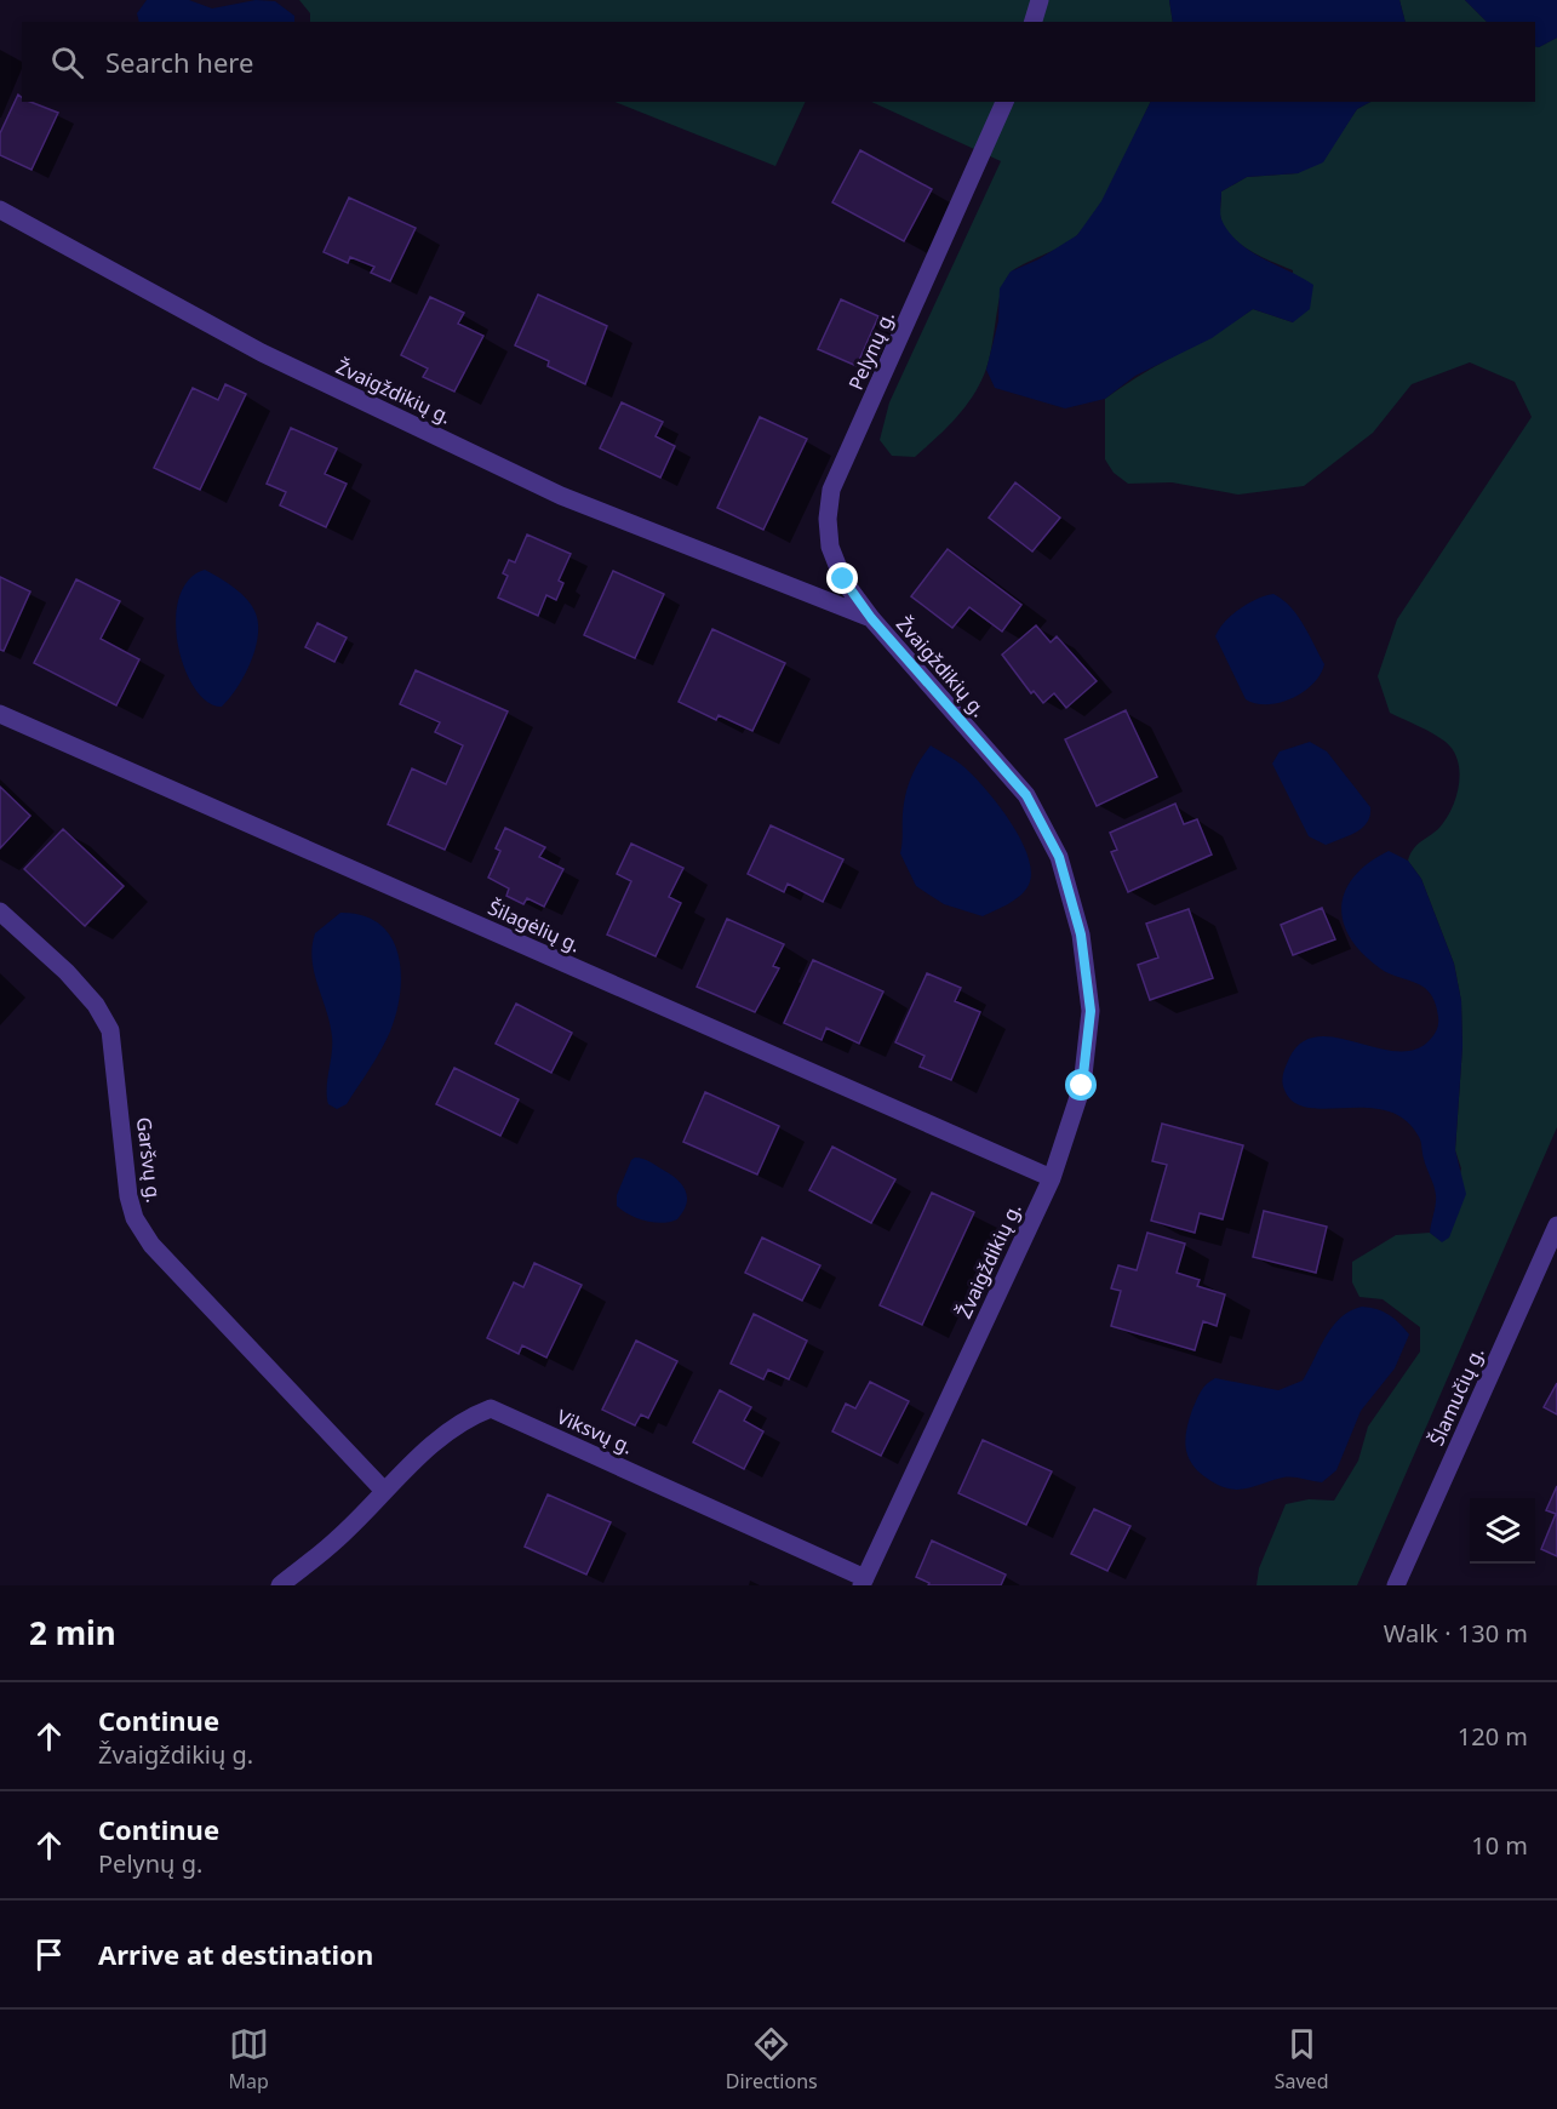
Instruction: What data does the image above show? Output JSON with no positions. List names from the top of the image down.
{
  "streets": {
    "street": [
      "Pelynų g.",
      "Žvaigždikių g.",
      "Šilagėlių g.",
      "Garšvų g.",
      "Šlamučių g.",
      "Viksvų g."
    ]
  },
  "crossings": [
    ["Pelynų g.", "Žvaigždikių g."],
    ["Žvaigždikių g.", "Šilagėlių g."],
    ["Žvaigždikių g.", "Viksvų g."],
    ["Garšvų g.", "Viksvų g."]
  ],
  "page": {
    "search": "Search here",
    "heading": ["2 min", "Walk · 130 m"],
    "list": [
      ["Continue", "Žvaigždikių g.", "120 m"],
      ["Continue", "Pelynų g.", "10 m"],
      "Arrive at destination"
    ],
    "nav": ["Map", "Directions", "Saved"]
  }
}
